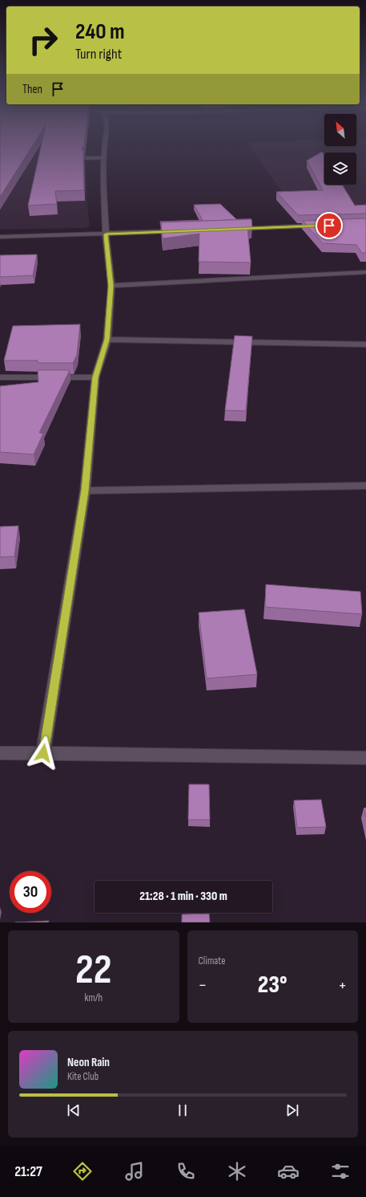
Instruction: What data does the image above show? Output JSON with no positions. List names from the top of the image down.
{
  "north": "top left",
  "page": {
    "turn": ["240 m", "Turn right"],
    "then": "Then",
    "limit": "30",
    "trip": "21:28 · 1 min · 330 m",
    "tile": [
      ["22", "km/h"],
      "Climate"
    ],
    "heat": ["−", "23°", "+"],
    "song": ["Neon Rain", "Kite Club"],
    "tabs": "21:27"
  }
}
